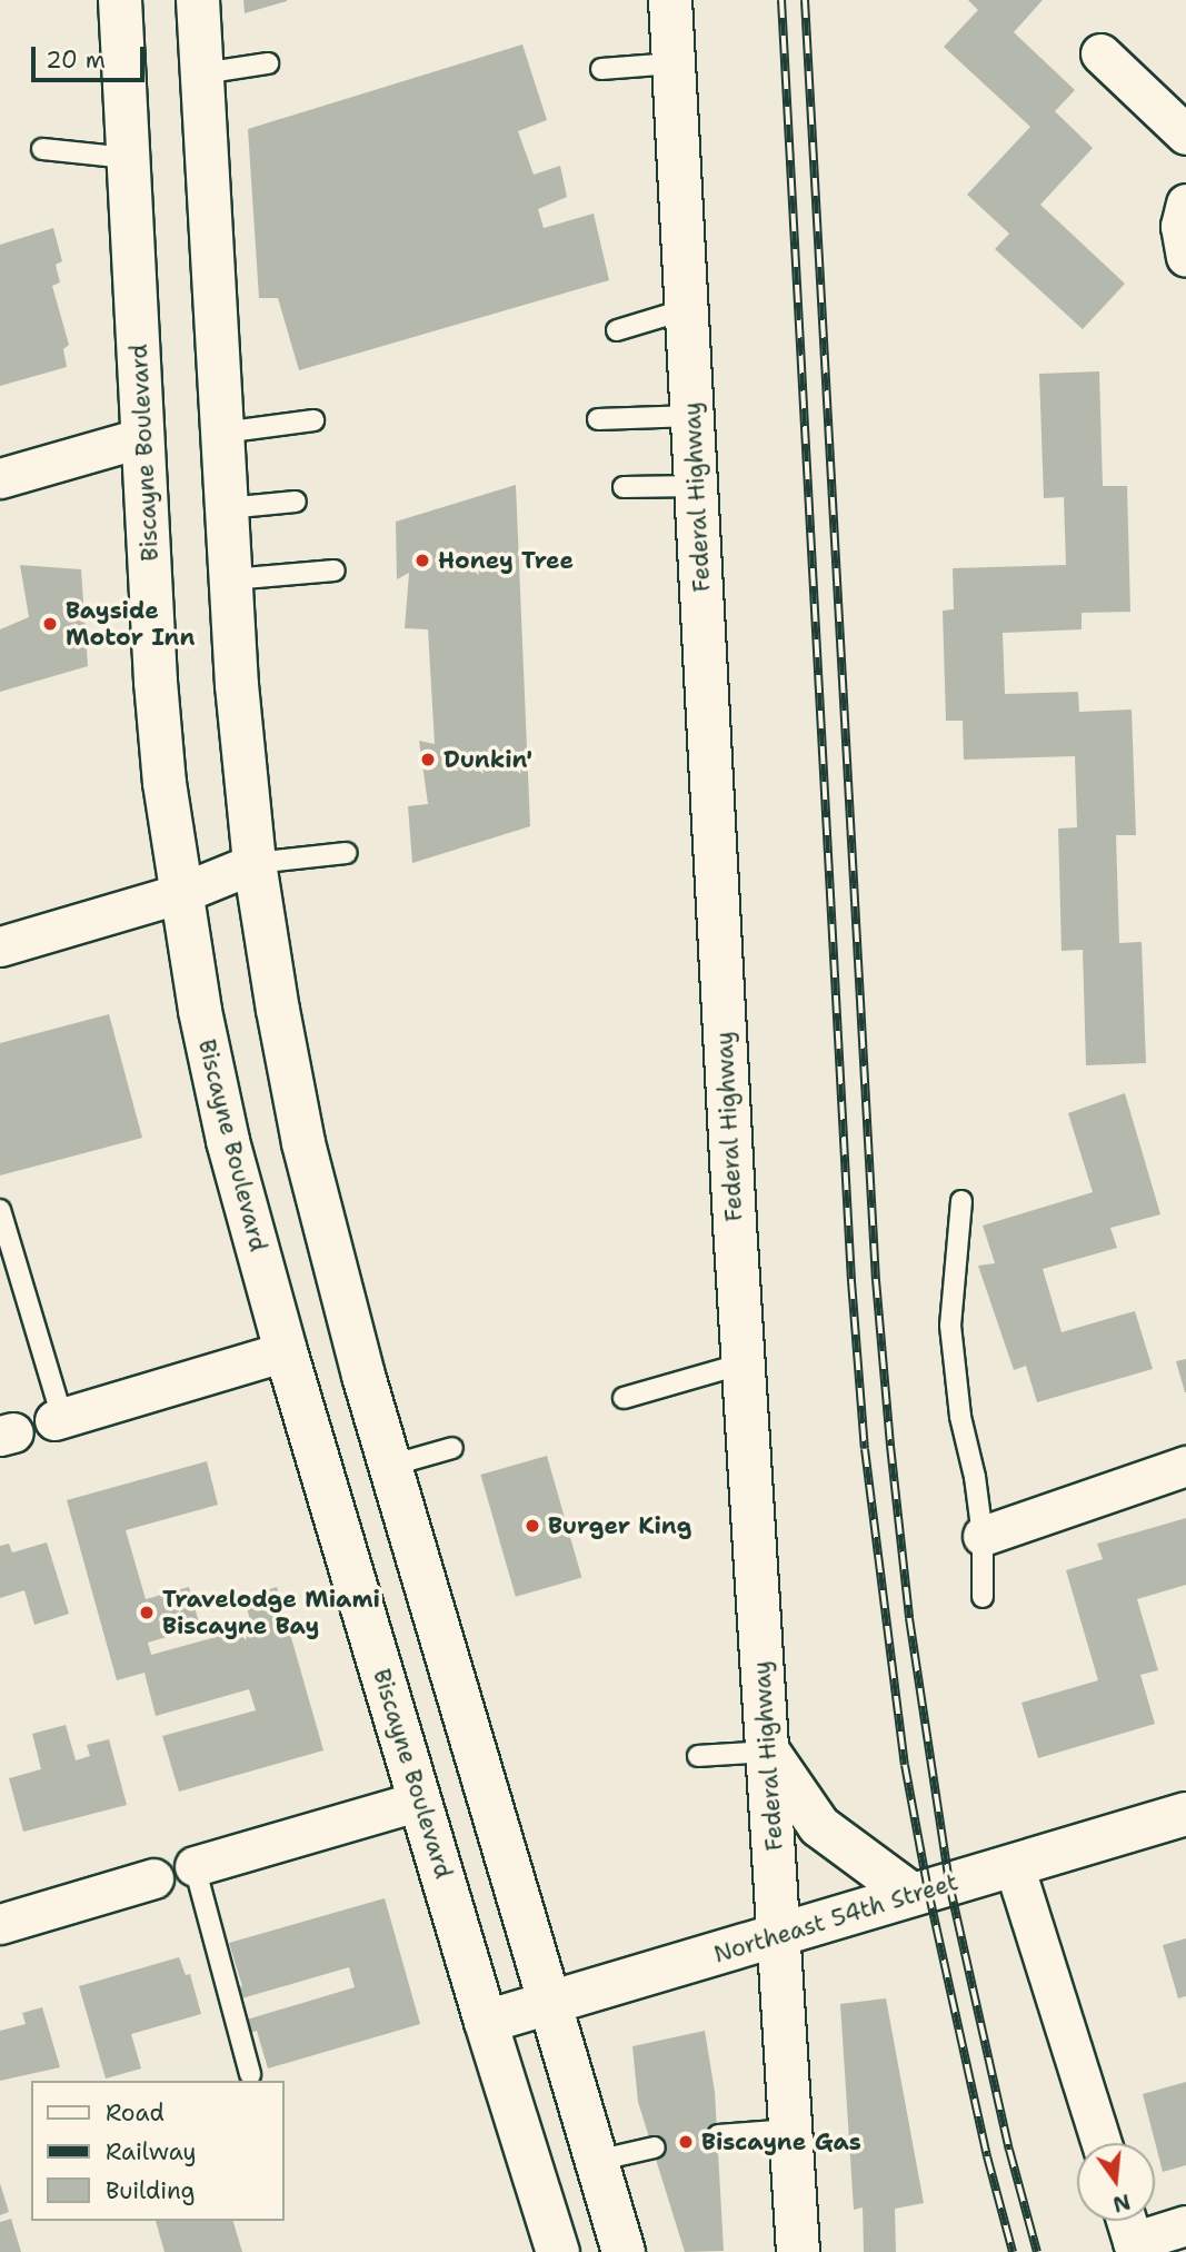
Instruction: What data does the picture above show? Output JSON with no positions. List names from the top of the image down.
{
  "streets": {
    "main road": ["Biscayne Boulevard", "Federal Highway", "Northeast 54th Street"]
  },
  "crossings": [
    ["Biscayne Boulevard", "Northeast 54th Street"],
    ["Federal Highway", "Northeast 54th Street"]
  ],
  "places": [
    "Honey Tree",
    "Bayside Motor Inn",
    "Dunkin'",
    "Burger King",
    "Travelodge Miami Biscayne Bay",
    "Biscayne Gas"
  ],
  "legend": ["Road", "Railway", "Building"],
  "scale_bar": "20 m",
  "north": "bottom"
}
